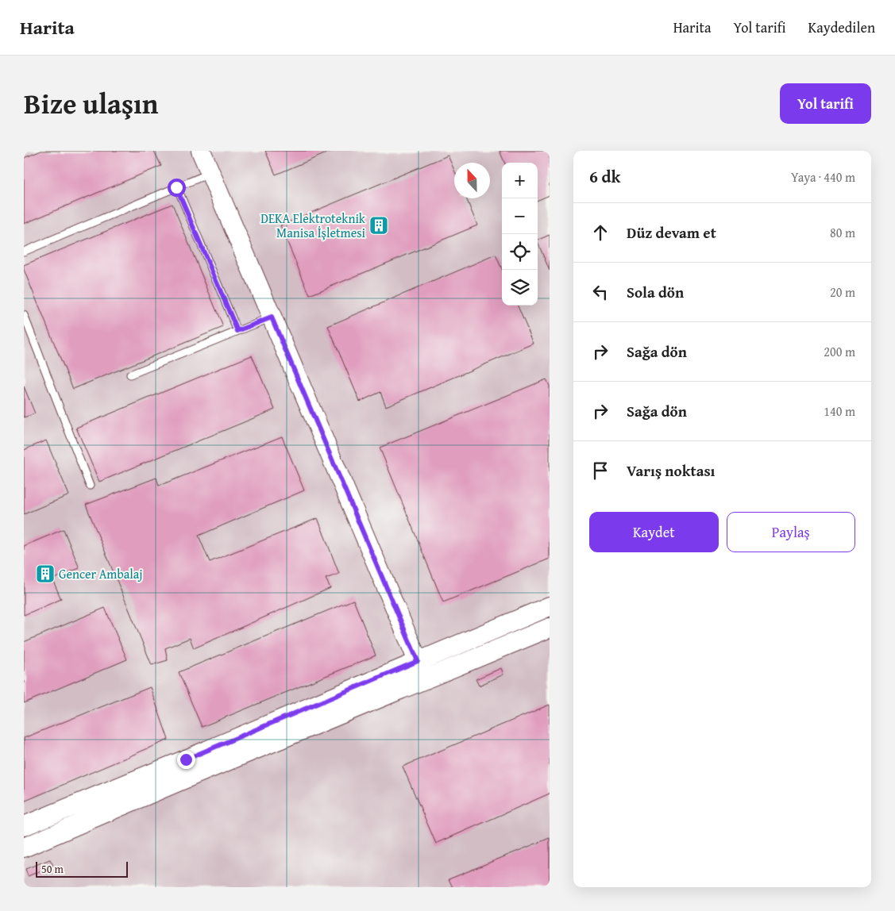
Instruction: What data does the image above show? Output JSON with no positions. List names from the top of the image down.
{
  "places": {
    "building": ["DEKA Elektroteknik Manisa İşletmesi", "Gencer Ambalaj"]
  },
  "scale_bar": "50 m",
  "north": "top",
  "page": {
    "header": "Harita",
    "nav": ["Harita", "Yol tarifi", "Kaydedilen"],
    "title": "Bize ulaşın",
    "buttons": [
      "Yol tarifi",
      ["Kaydet", "Paylaş"]
    ],
    "heading": ["6 dk", "Yaya · 440 m"],
    "map_buttons": ["+", "−"],
    "list": [
      ["Düz devam et", "80 m"],
      ["Sola dön", "20 m"],
      ["Sağa dön", "200 m"],
      ["Sağa dön", "140 m"],
      "Varış noktası"
    ],
    "scale": "50 m"
  }
}
